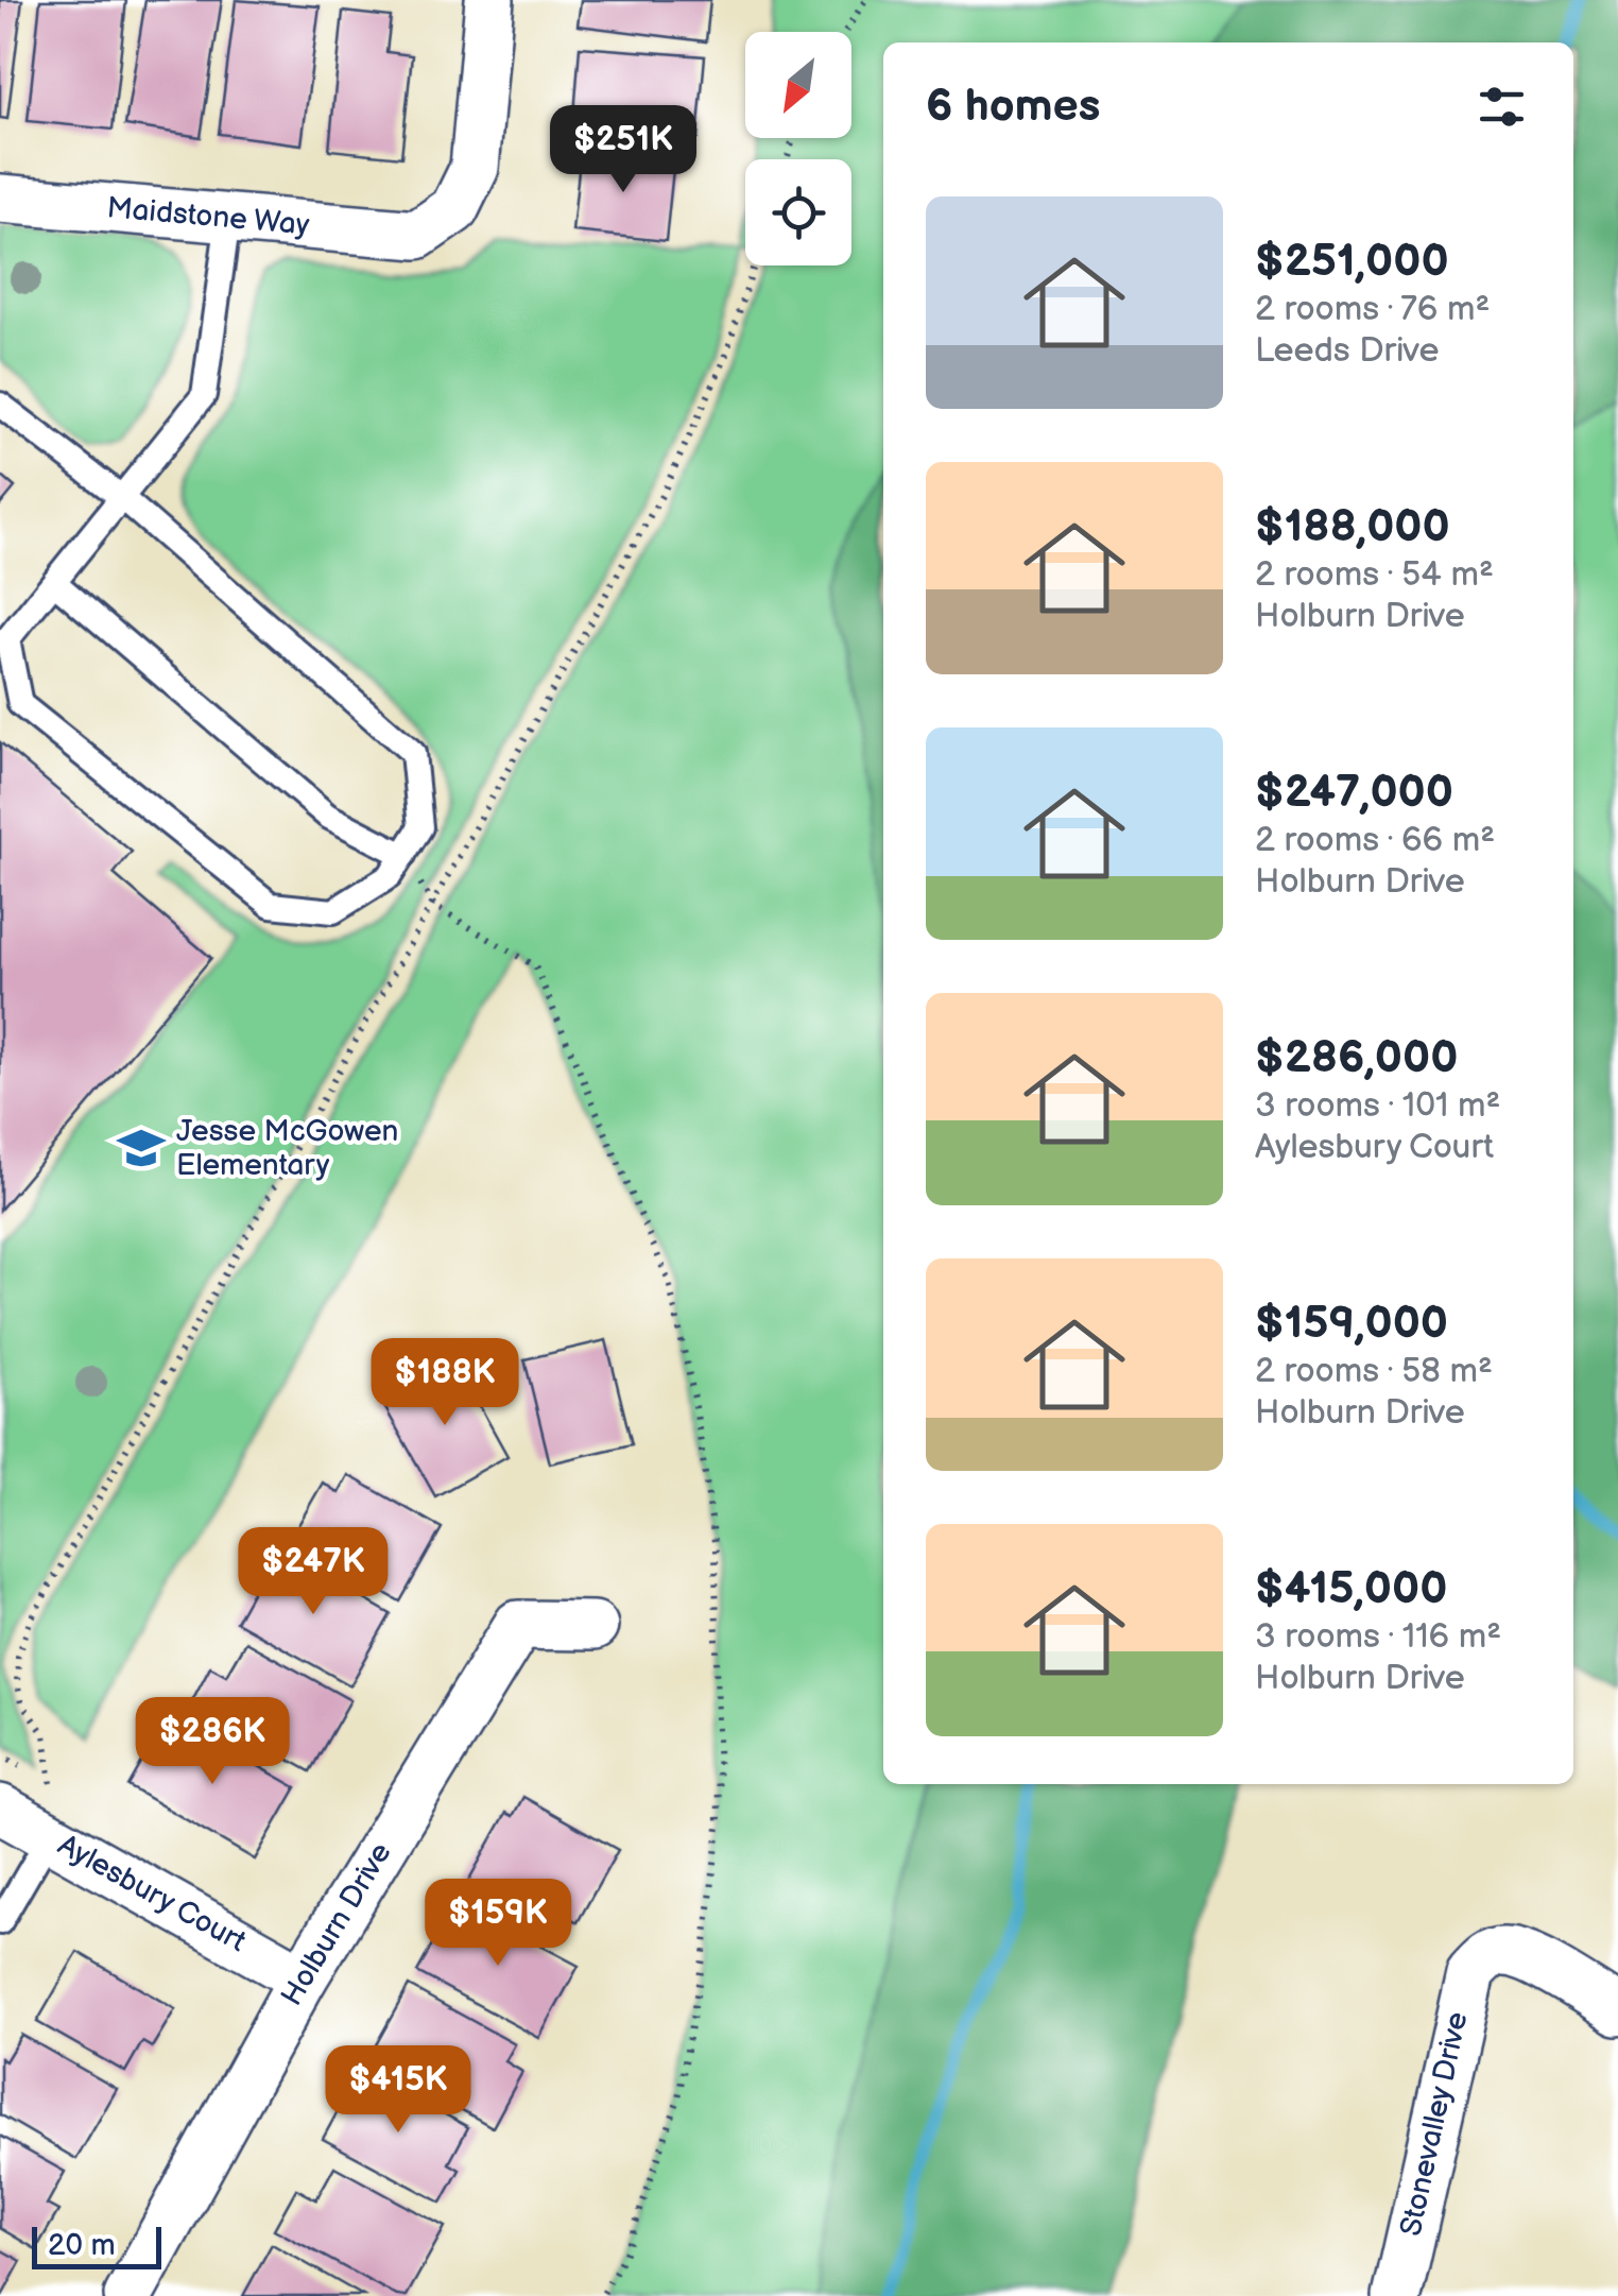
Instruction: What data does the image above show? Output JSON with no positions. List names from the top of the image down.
{
  "streets": {
    "street": [
      "Maidstone Way",
      "Aylesbury Court",
      "Holburn Drive",
      "Stonevalley Drive"
    ]
  },
  "crossings": [
    ["Aylesbury Court", "Holburn Drive"]
  ],
  "places": {
    "school or university": ["Jesse McGowen Elementary"]
  },
  "scale_bar": "20 m",
  "north": "bottom left",
  "page": {
    "heading": "6 homes",
    "price": [
      "$251K",
      "$188K",
      "$247K",
      "$286K",
      "$159K",
      "$415K"
    ],
    "list": [
      {
        "name": "$251,000",
        "note": "2 rooms · 76 m² · Leeds Drive"
      },
      {
        "name": "$188,000",
        "note": "2 rooms · 54 m² · Holburn Drive"
      },
      {
        "name": "$247,000",
        "note": "2 rooms · 66 m² · Holburn Drive"
      },
      {
        "name": "$286,000",
        "note": "3 rooms · 101 m² · Aylesbury Court"
      },
      {
        "name": "$159,000",
        "note": "2 rooms · 58 m² · Holburn Drive"
      },
      {
        "name": "$415,000",
        "note": "3 rooms · 116 m² · Holburn Drive"
      }
    ],
    "scale": "20 m"
  }
}
